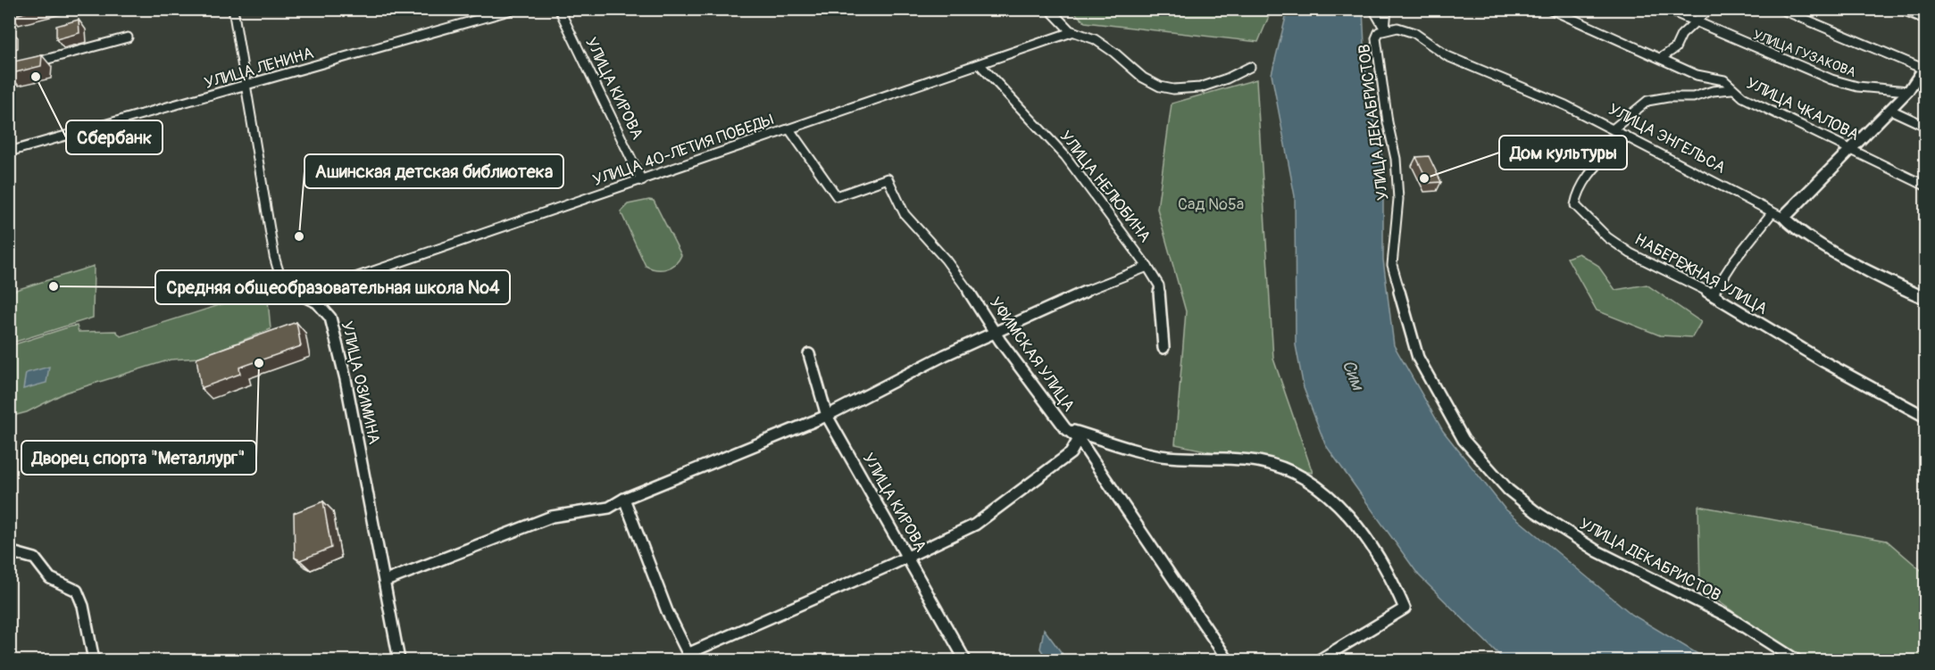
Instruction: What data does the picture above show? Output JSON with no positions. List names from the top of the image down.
{
  "streets": {
    "main road": ["УЛИЦА ЭНГЕЛЬСА"],
    "street": [
      "УЛИЦА ГУЗАКОВА",
      "УЛИЦА ЛЕНИНА",
      "УЛИЦА КИРОВА",
      "УЛИЦА ЧКАЛОВА",
      "УЛИЦА ДЕКАБРИСТОВ",
      "УЛИЦА 40-ЛЕТИЯ ПОБЕДЫ",
      "УЛИЦА НЕЛЮБИНА",
      "НАБЕРЕЖНАЯ УЛИЦА",
      "УФИМСКАЯ УЛИЦА",
      "УЛИЦА ОЗИМИНА"
    ]
  },
  "crossings": [
    ["УЛИЦА ЛЕНИНА", "УЛИЦА ОЗИМИНА"],
    ["УЛИЦА КИРОВА", "УЛИЦА 40-ЛЕТИЯ ПОБЕДЫ"],
    ["УЛИЦА ДЕКАБРИСТОВ", "УЛИЦА ЭНГЕЛЬСА"],
    ["УЛИЦА ЭНГЕЛЬСА", "НАБЕРЕЖНАЯ УЛИЦА"],
    ["УЛИЦА 40-ЛЕТИЯ ПОБЕДЫ", "УЛИЦА НЕЛЮБИНА"],
    ["УЛИЦА 40-ЛЕТИЯ ПОБЕДЫ", "УФИМСКАЯ УЛИЦА"],
    ["УЛИЦА 40-ЛЕТИЯ ПОБЕДЫ", "УЛИЦА ОЗИМИНА"]
  ],
  "water": ["Сим"],
  "parks": ["Сад №5а"],
  "places": [
    "Сбербанк",
    "Дом культуры",
    "Ашинская детская библиотека",
    "Средняя общеобразовательная школа №4",
    "Дворец спорта \"Металлург\""
  ]
}
